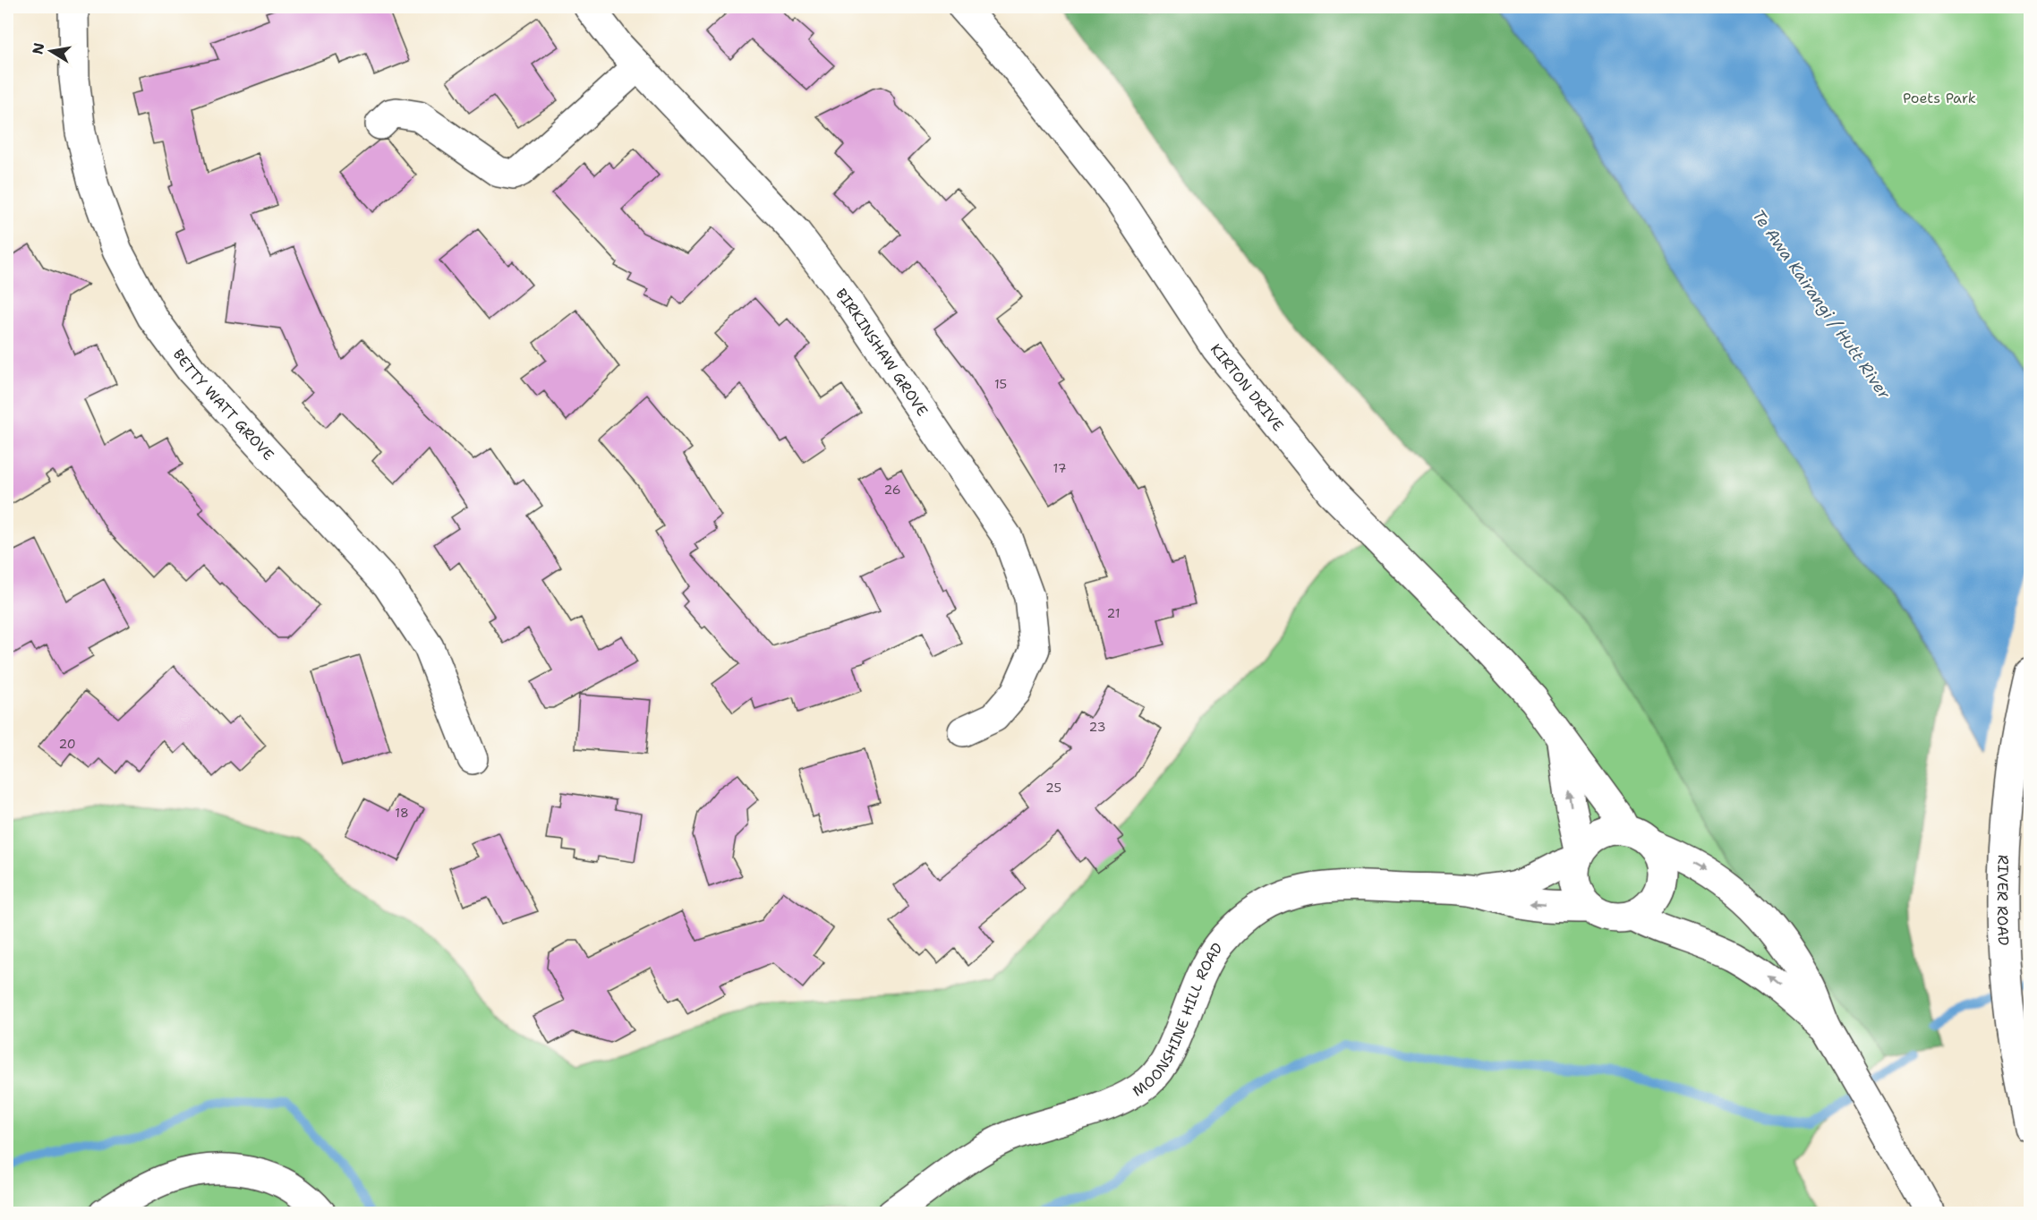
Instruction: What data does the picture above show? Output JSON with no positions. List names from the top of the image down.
{
  "streets": {
    "main road": [
      "BIRKINSHAW GROVE",
      "KIRTON DRIVE",
      "BETTY WATT GROVE",
      "RIVER ROAD",
      "MOONSHINE HILL ROAD"
    ]
  },
  "crossings": [
    ["KIRTON DRIVE", "MOONSHINE HILL ROAD"]
  ],
  "water": ["Te Awa Kairangi / Hutt River"],
  "parks": ["Poets Park"],
  "house_numbers": [
    "15",
    "17",
    "26",
    "21",
    "23",
    "20",
    "25",
    "18"
  ],
  "north": "left"
}
